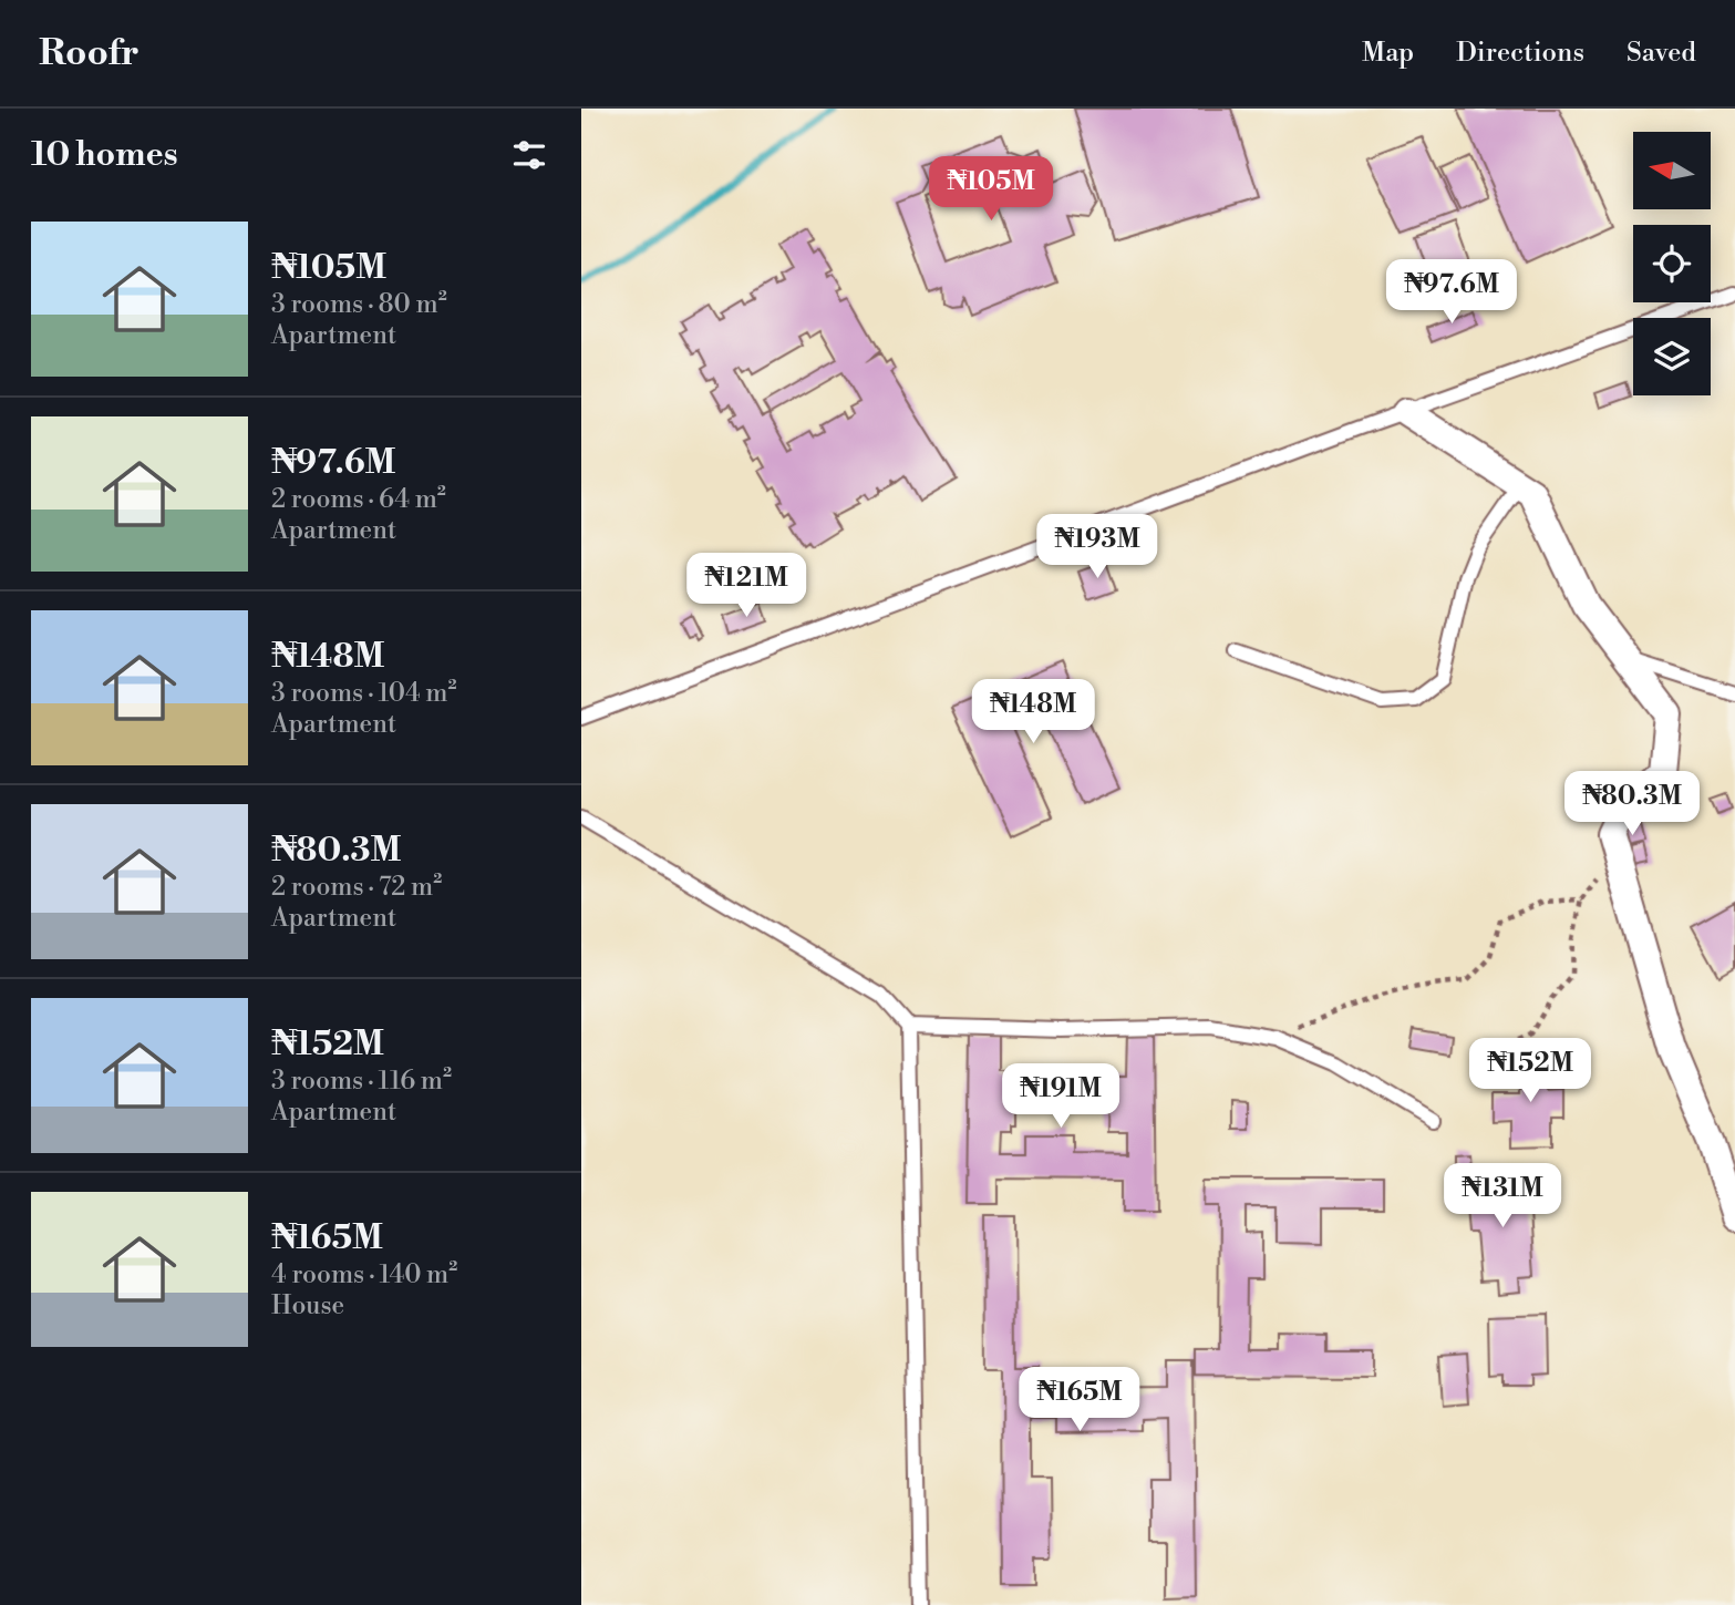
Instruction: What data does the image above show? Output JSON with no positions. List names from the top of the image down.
{
  "north": "left",
  "page": {
    "header": "Roofr",
    "nav": ["Map", "Directions", "Saved"],
    "heading": "10 homes",
    "price": [
      "₦105M",
      "₦97.6M",
      "₦193M",
      "₦121M",
      "₦148M",
      "₦80.3M",
      "₦152M",
      "₦191M",
      "₦131M",
      "₦165M"
    ],
    "list": [
      {
        "name": "₦105M",
        "note": "3 rooms · 80 m² · Apartment"
      },
      {
        "name": "₦97.6M",
        "note": "2 rooms · 64 m² · Apartment"
      },
      {
        "name": "₦148M",
        "note": "3 rooms · 104 m² · Apartment"
      },
      {
        "name": "₦80.3M",
        "note": "2 rooms · 72 m² · Apartment"
      },
      {
        "name": "₦152M",
        "note": "3 rooms · 116 m² · Apartment"
      },
      {
        "name": "₦165M",
        "note": "4 rooms · 140 m² · House"
      }
    ]
  }
}
